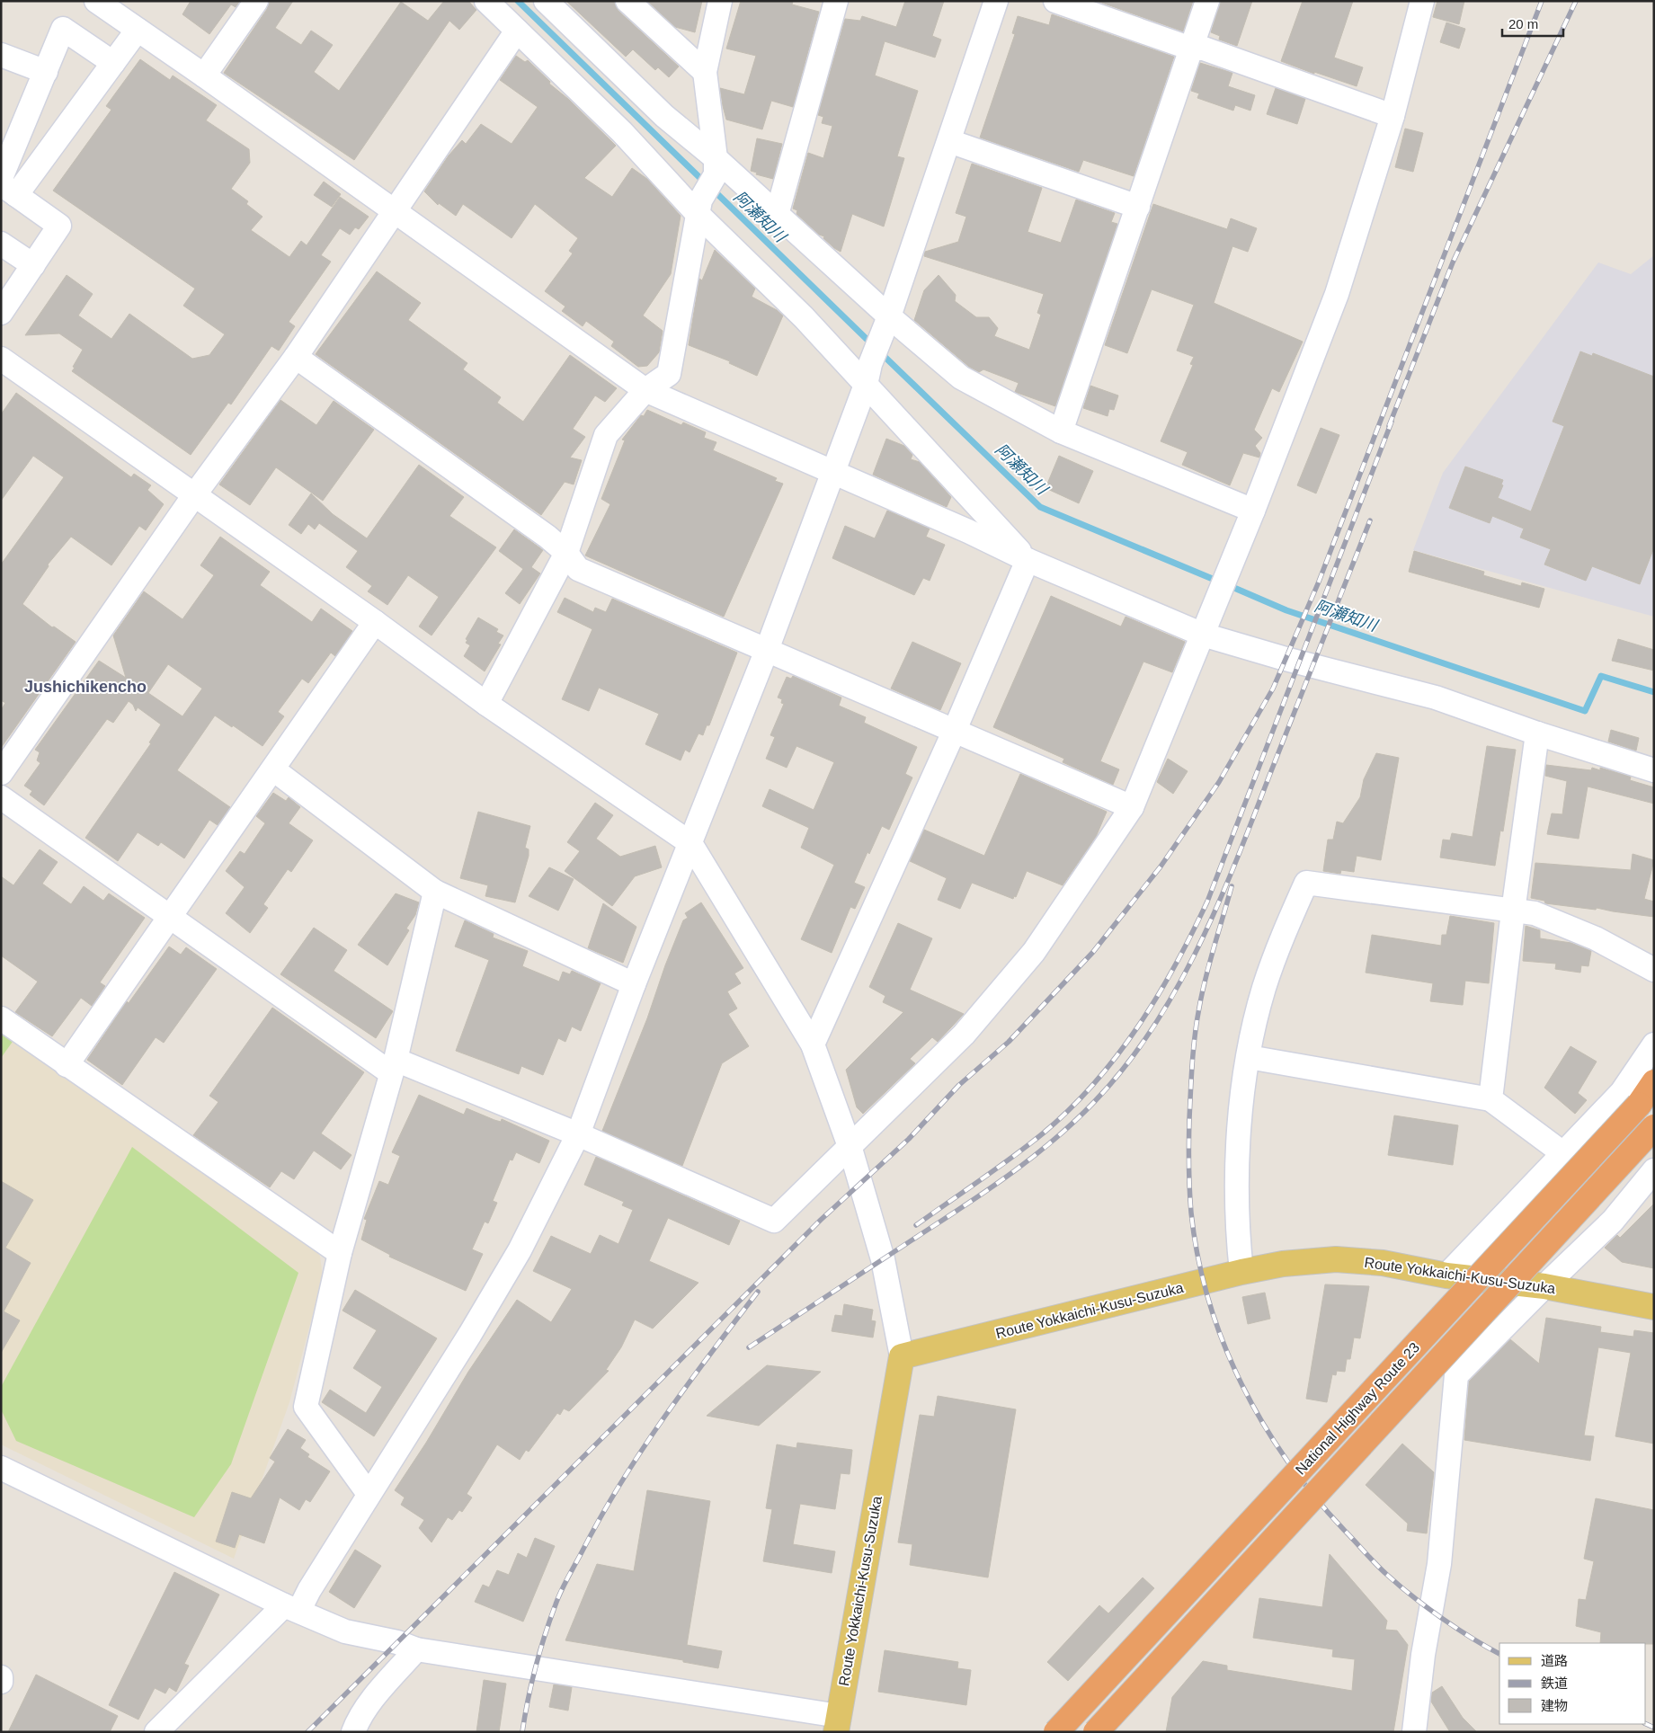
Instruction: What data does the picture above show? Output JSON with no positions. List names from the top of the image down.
{
  "streets": {
    "highway": ["National Highway Route 23"],
    "main road": ["Route Yokkaichi-Kusu-Suzuka"]
  },
  "districts": ["Jushichikencho"],
  "water": ["阿瀬知川"],
  "legend": ["道路", "鉄道", "建物"],
  "scale_bar": "20 m"
}
